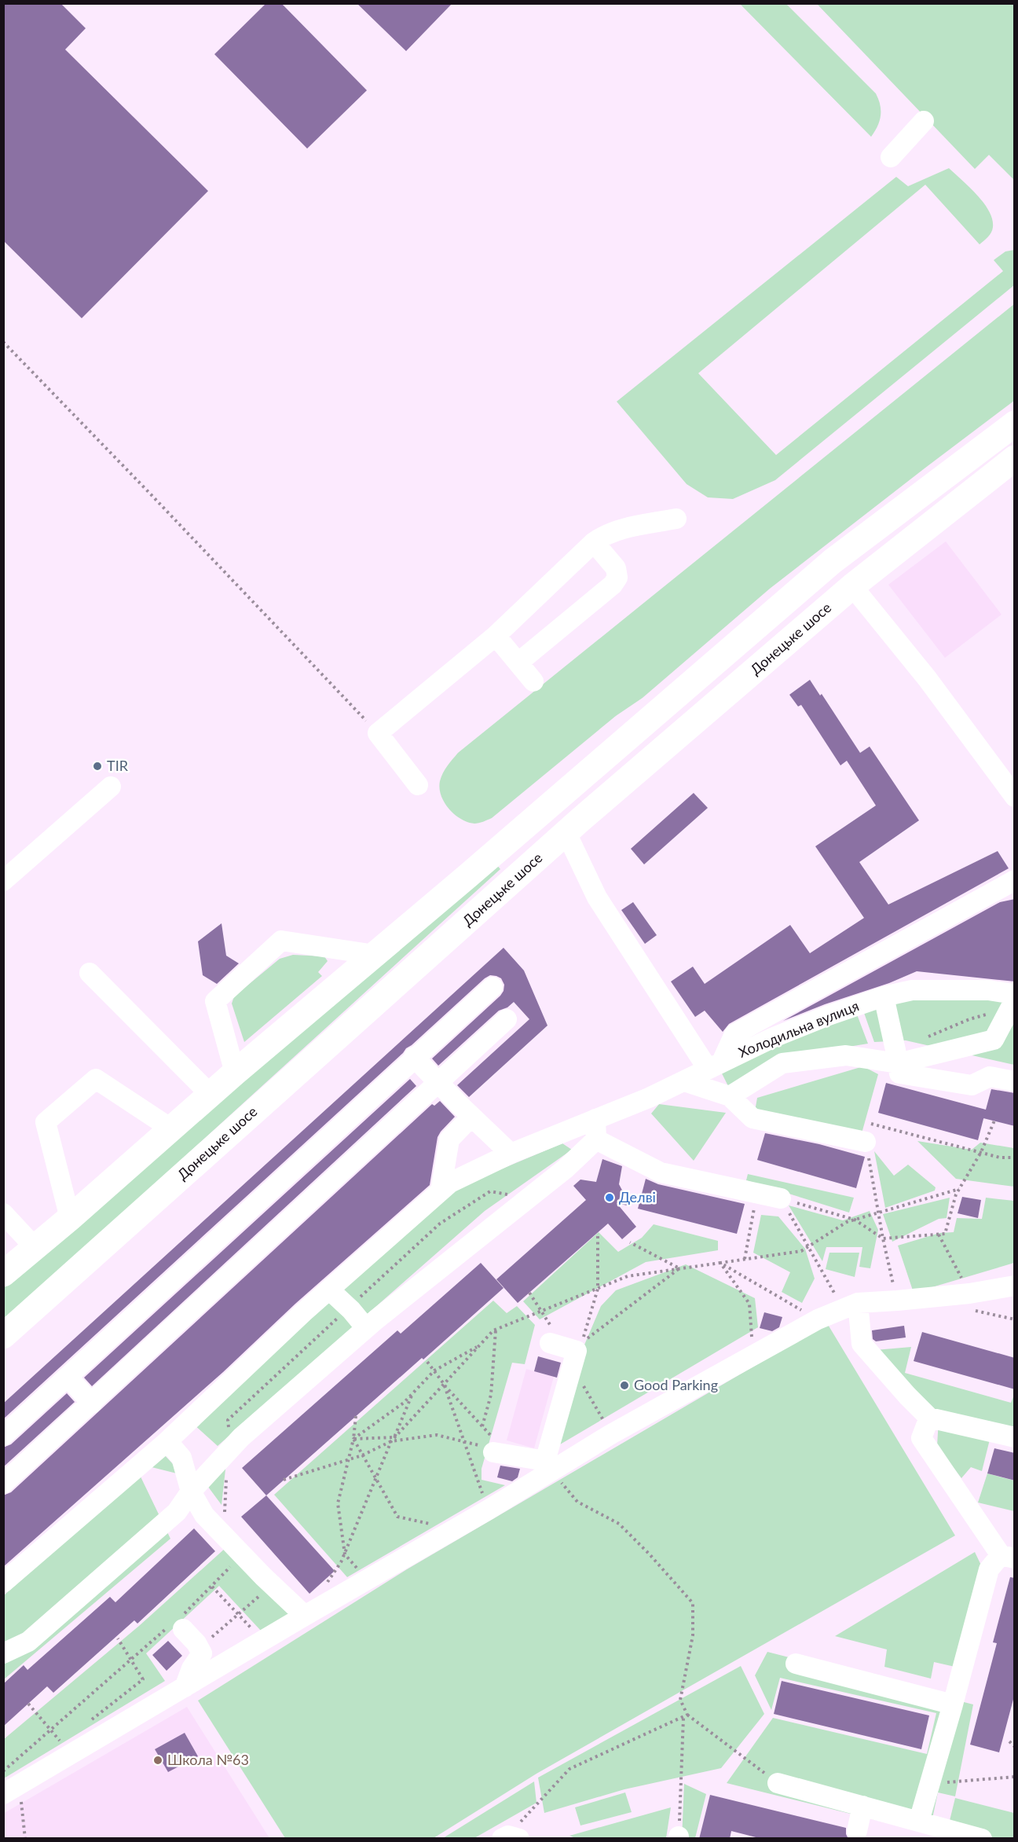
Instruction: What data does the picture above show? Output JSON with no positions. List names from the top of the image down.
{
  "streets": {
    "highway": ["Донецьке шосе"],
    "street": ["Холодильна вулиця"]
  },
  "places": [
    "TIR",
    "Делві",
    "Good Parking",
    "Школа №63"
  ]
}
